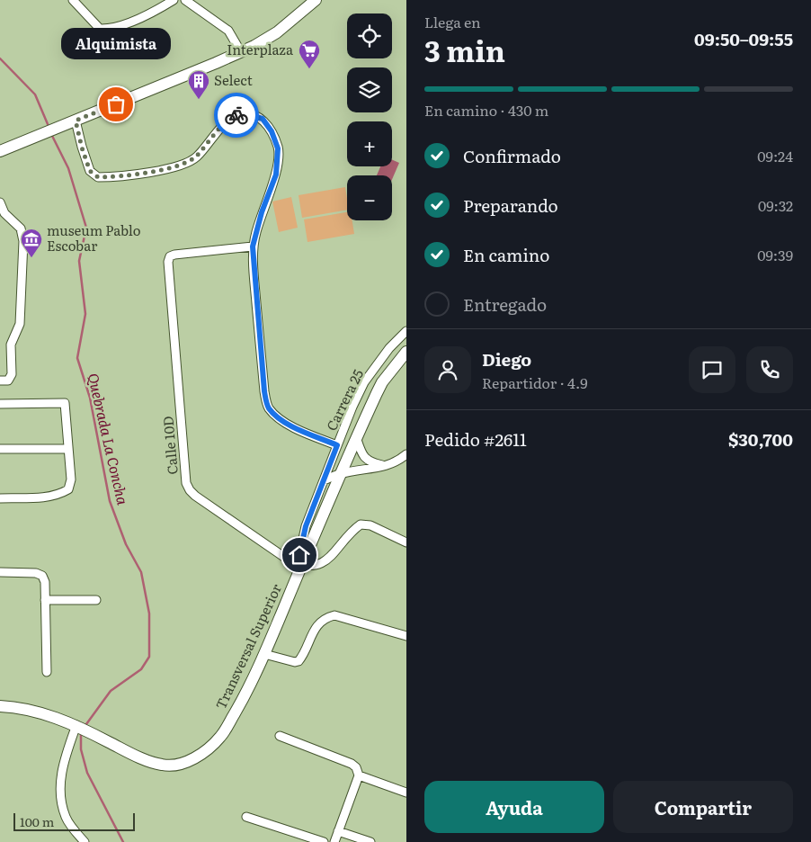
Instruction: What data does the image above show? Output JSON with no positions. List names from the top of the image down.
{
  "streets": {
    "main road": ["Transversal Superior"],
    "street": ["Carrera 25", "Calle 10D"]
  },
  "crossings": [
    ["Carrera 25", "Calle 10D"],
    ["Calle 10D", "Transversal Superior"]
  ],
  "water": ["Quebrada La Concha"],
  "places": {
    "supermarket": ["Interplaza"],
    "building": ["Select"],
    "other": ["Alquimista"],
    "museum": ["museum Pablo Escobar"]
  },
  "scale_bar": "100 m",
  "page": {
    "heading": ["3 min", "Llega en", "09:50–09:55"],
    "panel": [
      "Diego",
      "Repartidor · 4.9",
      "Pedido #2611",
      "$30,700"
    ],
    "map_buttons": ["+", "−"],
    "bubble": "Alquimista",
    "bar": "En camino · 430 m",
    "list": [
      ["Confirmado", "09:24"],
      ["Preparando", "09:32"],
      ["En camino", "09:39"],
      "Entregado"
    ],
    "buttons": ["Ayuda", "Compartir"],
    "scale": "100 m"
  }
}
